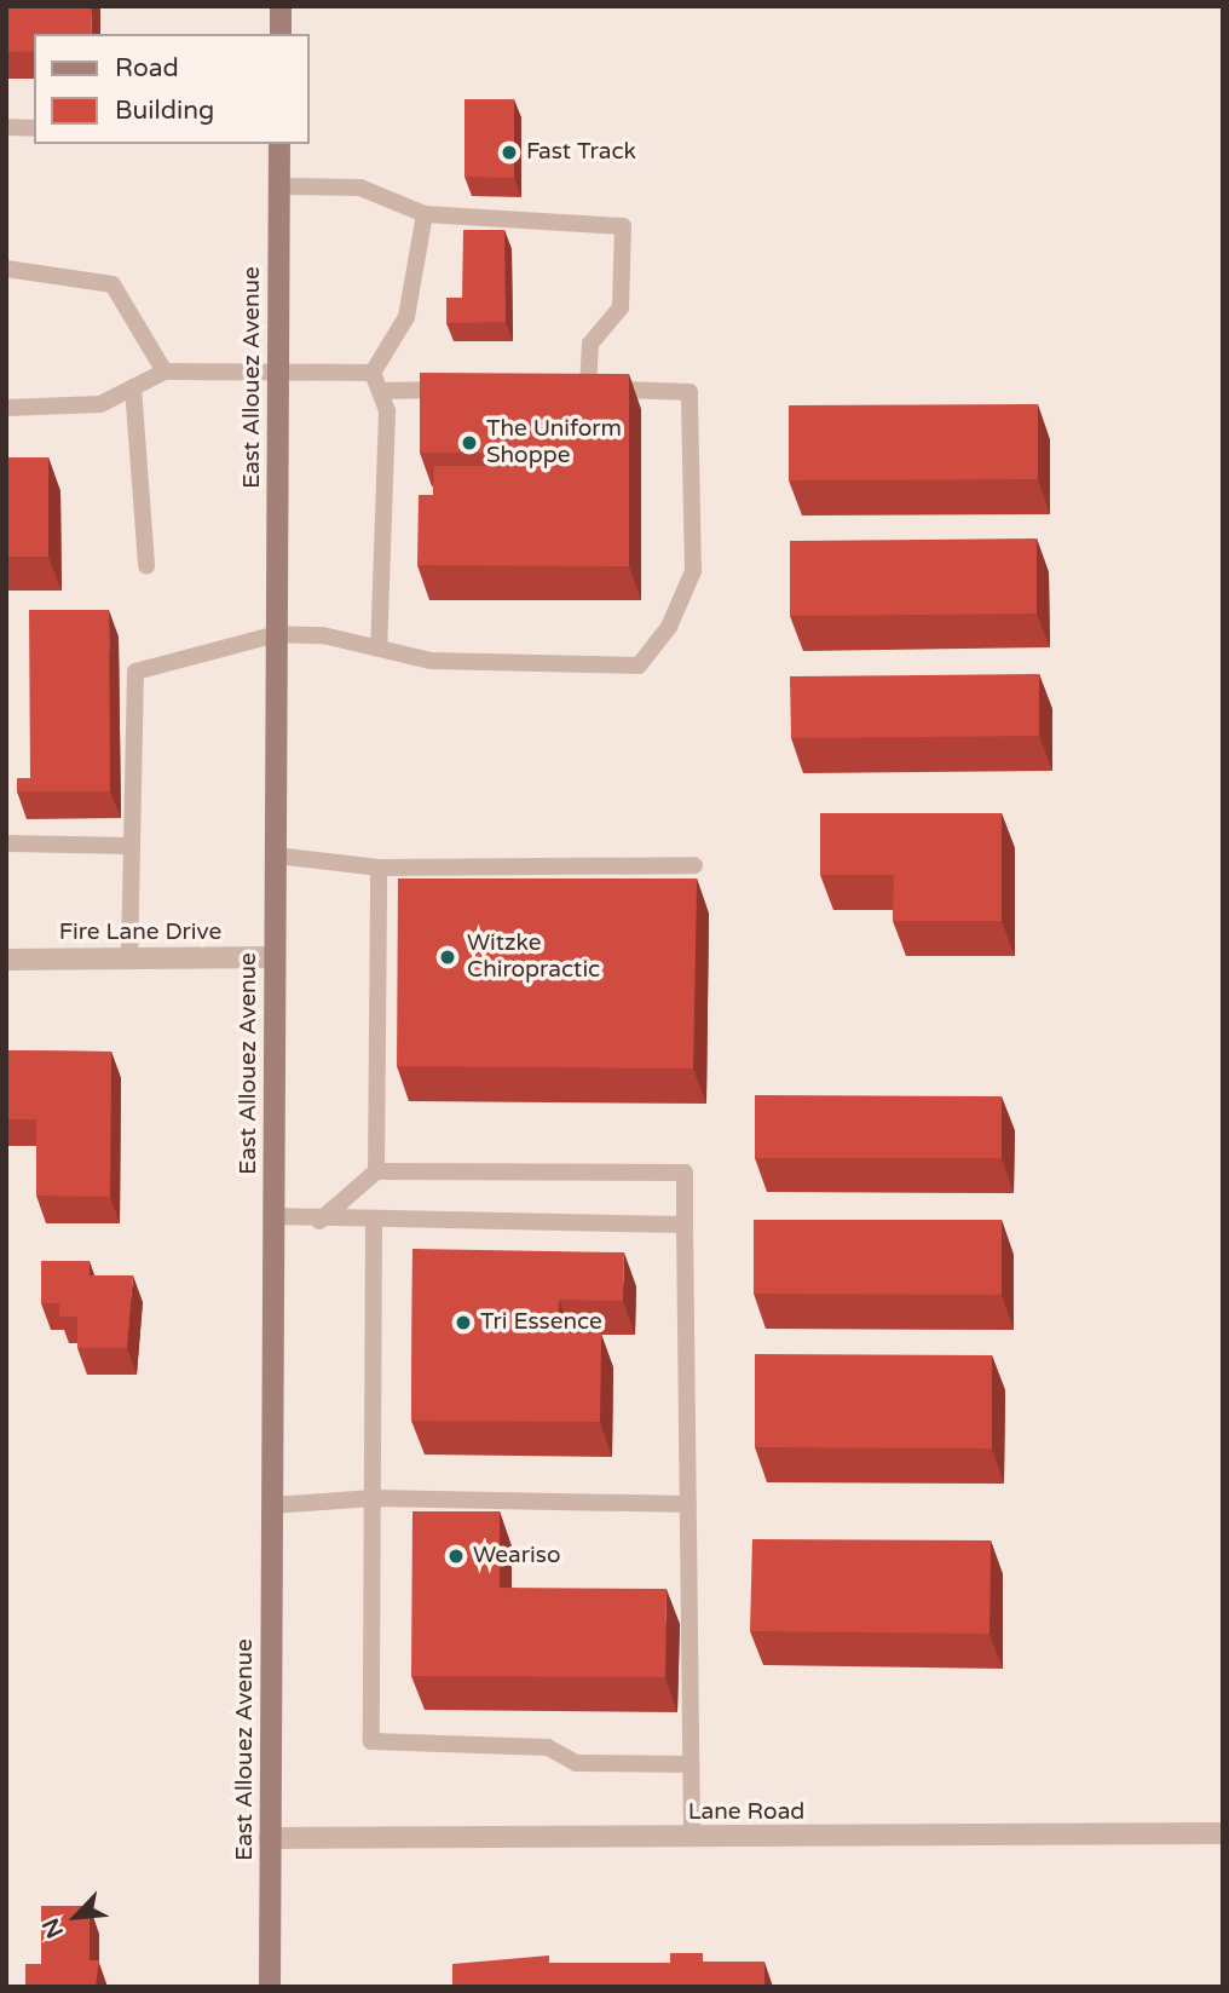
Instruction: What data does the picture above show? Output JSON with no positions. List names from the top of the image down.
{
  "streets": {
    "street": ["East Allouez Avenue", "Fire Lane Drive", "Lane Road"]
  },
  "crossings": [
    ["East Allouez Avenue", "Fire Lane Drive"],
    ["East Allouez Avenue", "Lane Road"]
  ],
  "places": [
    "Fast Track",
    "The Uniform Shoppe",
    "Witzke Chiropractic",
    "Tri Essence",
    "Weariso"
  ],
  "legend": ["Road", "Building"],
  "north": "bottom left"
}
